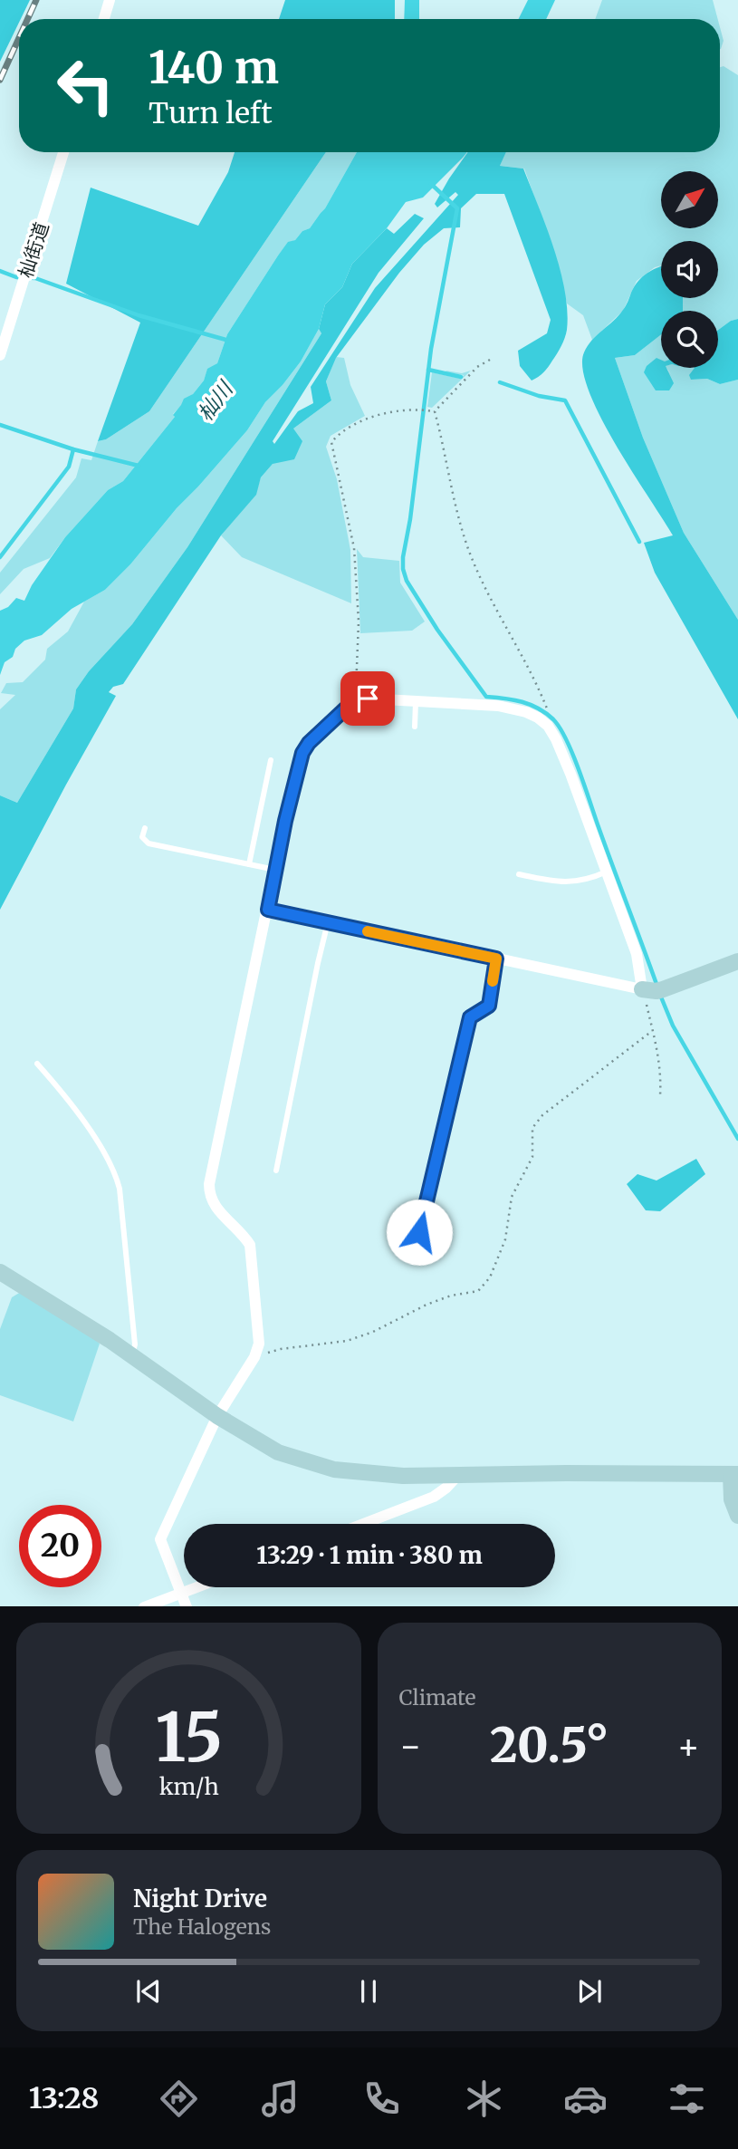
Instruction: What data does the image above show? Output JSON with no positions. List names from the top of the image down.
{
  "streets": {
    "street": ["杣街道"]
  },
  "water": ["杣川"],
  "north": "top right",
  "page": {
    "turn": ["140 m", "Turn left"],
    "limit": "20",
    "trip": "13:29 · 1 min · 380 m",
    "tile": "Climate",
    "heat": ["−", "20.5°", "+"],
    "song": ["Night Drive", "The Halogens"],
    "tabs": "13:28",
    "gauge": ["15", "km/h"]
  }
}
